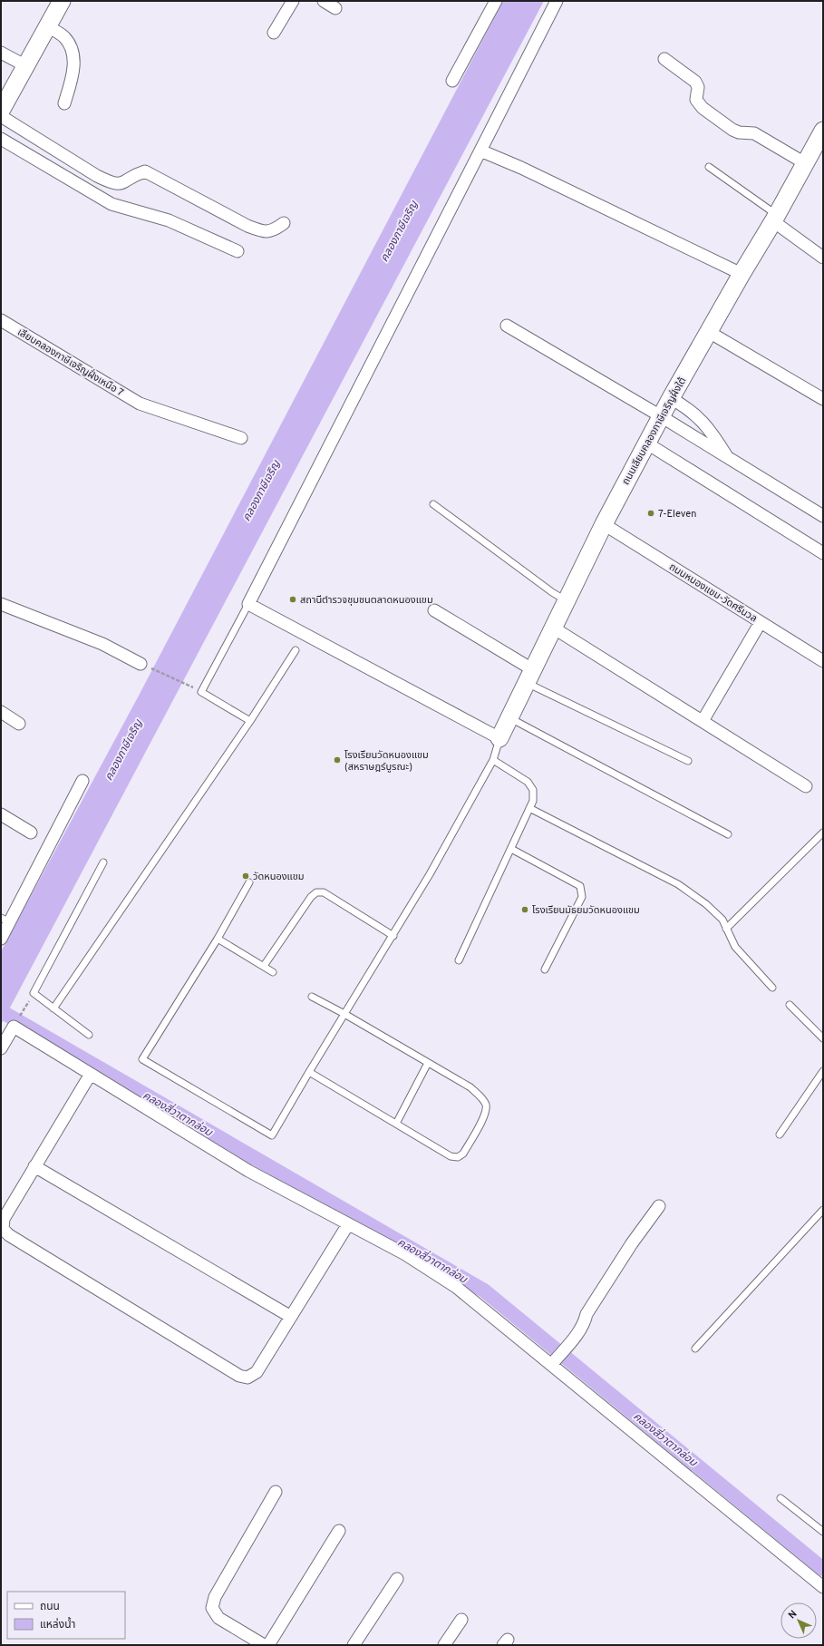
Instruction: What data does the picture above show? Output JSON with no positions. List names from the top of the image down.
{
  "streets": {
    "street": ["เลียบคลองภาษีเจริญฝั่งเหนือ 7", "ถนนเลียบคลองภาษีเจริญฝั่งใต้", "ถนนหนองแขม-วัดศรีนวล"]
  },
  "crossings": [
    ["ถนนเลียบคลองภาษีเจริญฝั่งใต้", "ถนนหนองแขม-วัดศรีนวล"]
  ],
  "water": ["คลองภาษีเจริญ", "คลองสี่วาตากล่อม"],
  "places": [
    "7-Eleven",
    "สถานีตำรวจชุมชนตลาดหนองแขม",
    "โรงเรียนวัดหนองแขม (สหราษฎร์บูรณะ)",
    "วัดหนองแขม",
    "โรงเรียนมัธยมวัดหนองแขม"
  ],
  "legend": ["ถนน", "แหล่งน้ำ"],
  "north": "top left"
}
